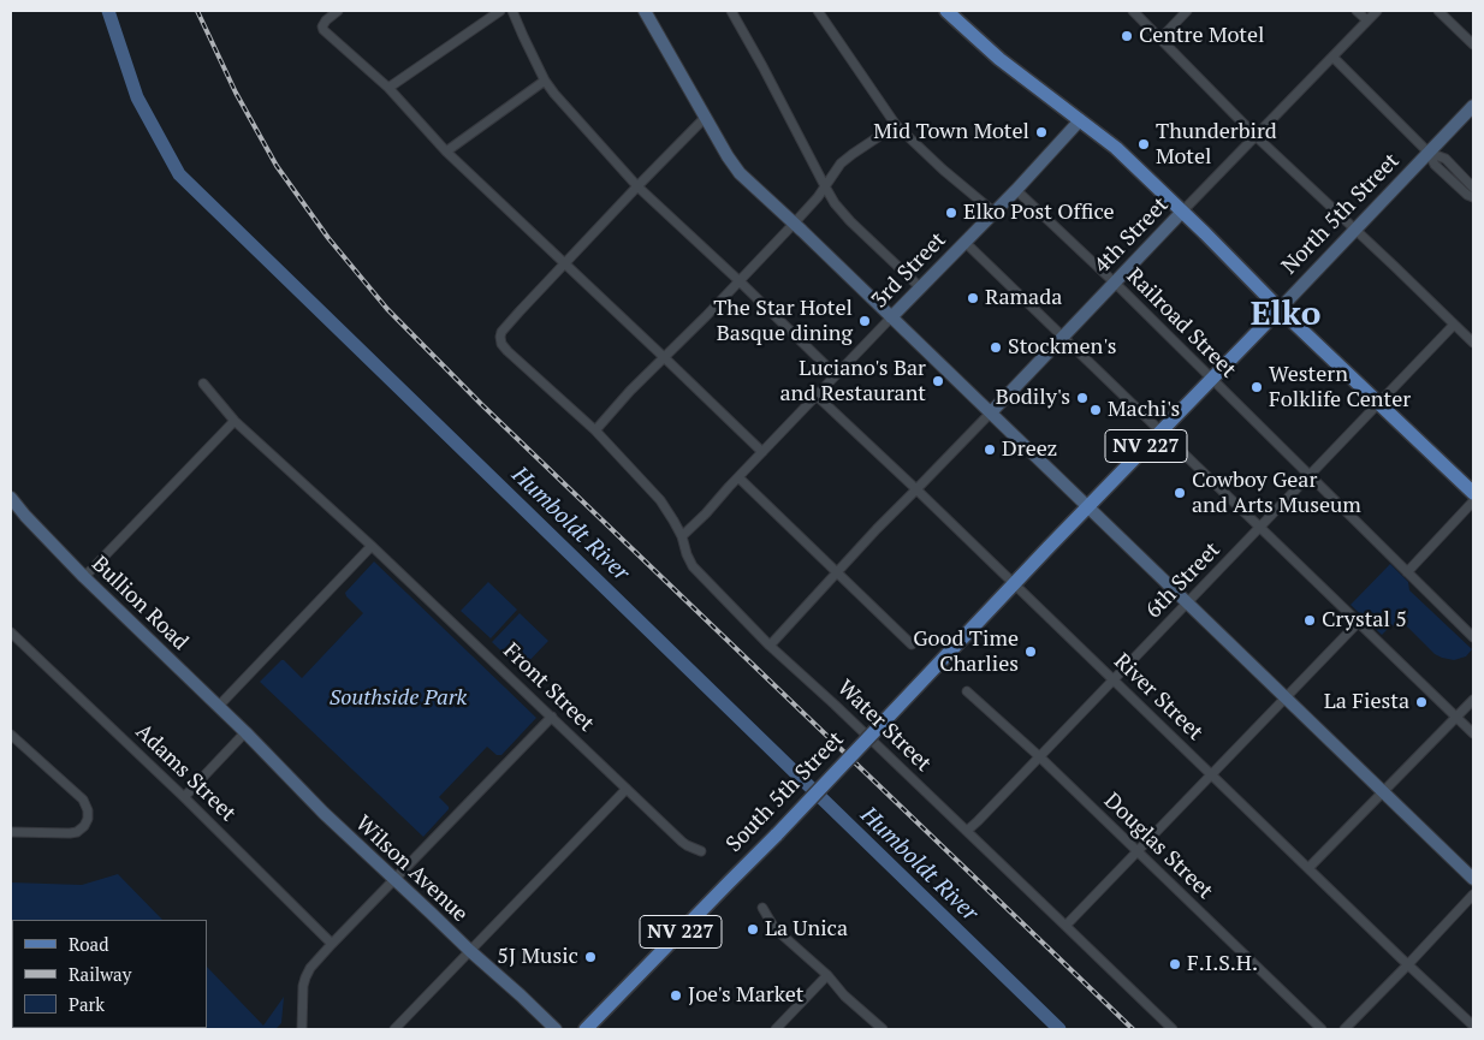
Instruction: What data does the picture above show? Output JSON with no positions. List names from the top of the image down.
{
  "streets": {
    "main road": ["North 5th Street", "NV 227", "South 5th Street"],
    "street": [
      "4th Street",
      "3rd Street",
      "Railroad Street",
      "6th Street",
      "Bullion Road",
      "Front Street",
      "River Street",
      "Water Street",
      "Adams Street",
      "Douglas Street",
      "Wilson Avenue"
    ]
  },
  "crossings": [
    ["North 5th Street", "Railroad Street"],
    ["North 5th Street", "River Street"],
    ["North 5th Street", "South 5th Street"],
    ["4th Street", "Railroad Street"],
    ["4th Street", "River Street"],
    ["4th Street", "Water Street"],
    ["3rd Street", "Railroad Street"],
    ["3rd Street", "River Street"],
    ["3rd Street", "Water Street"],
    ["Railroad Street", "6th Street"],
    ["6th Street", "River Street"],
    ["6th Street", "Water Street"],
    ["6th Street", "Douglas Street"],
    ["Bullion Road", "Wilson Avenue"],
    ["River Street", "South 5th Street"]
  ],
  "districts": ["Elko"],
  "water": ["Humboldt River"],
  "parks": ["Southside Park"],
  "places": [
    "Centre Motel",
    "Mid Town Motel",
    "Thunderbird Motel",
    "Elko Post Office",
    "Ramada",
    "The Star Hotel Basque dining",
    "Stockmen's",
    "Luciano's Bar and Restaurant",
    "Western Folklife Center",
    "Bodily's",
    "Machi's",
    "Dreez",
    "Cowboy Gear and Arts Museum",
    "Crystal 5",
    "Good Time Charlies",
    "La Fiesta",
    "La Unica",
    "5J Music",
    "F.I.S.H.",
    "Joe's Market"
  ],
  "legend": ["Road", "Railway", "Park"]
}
